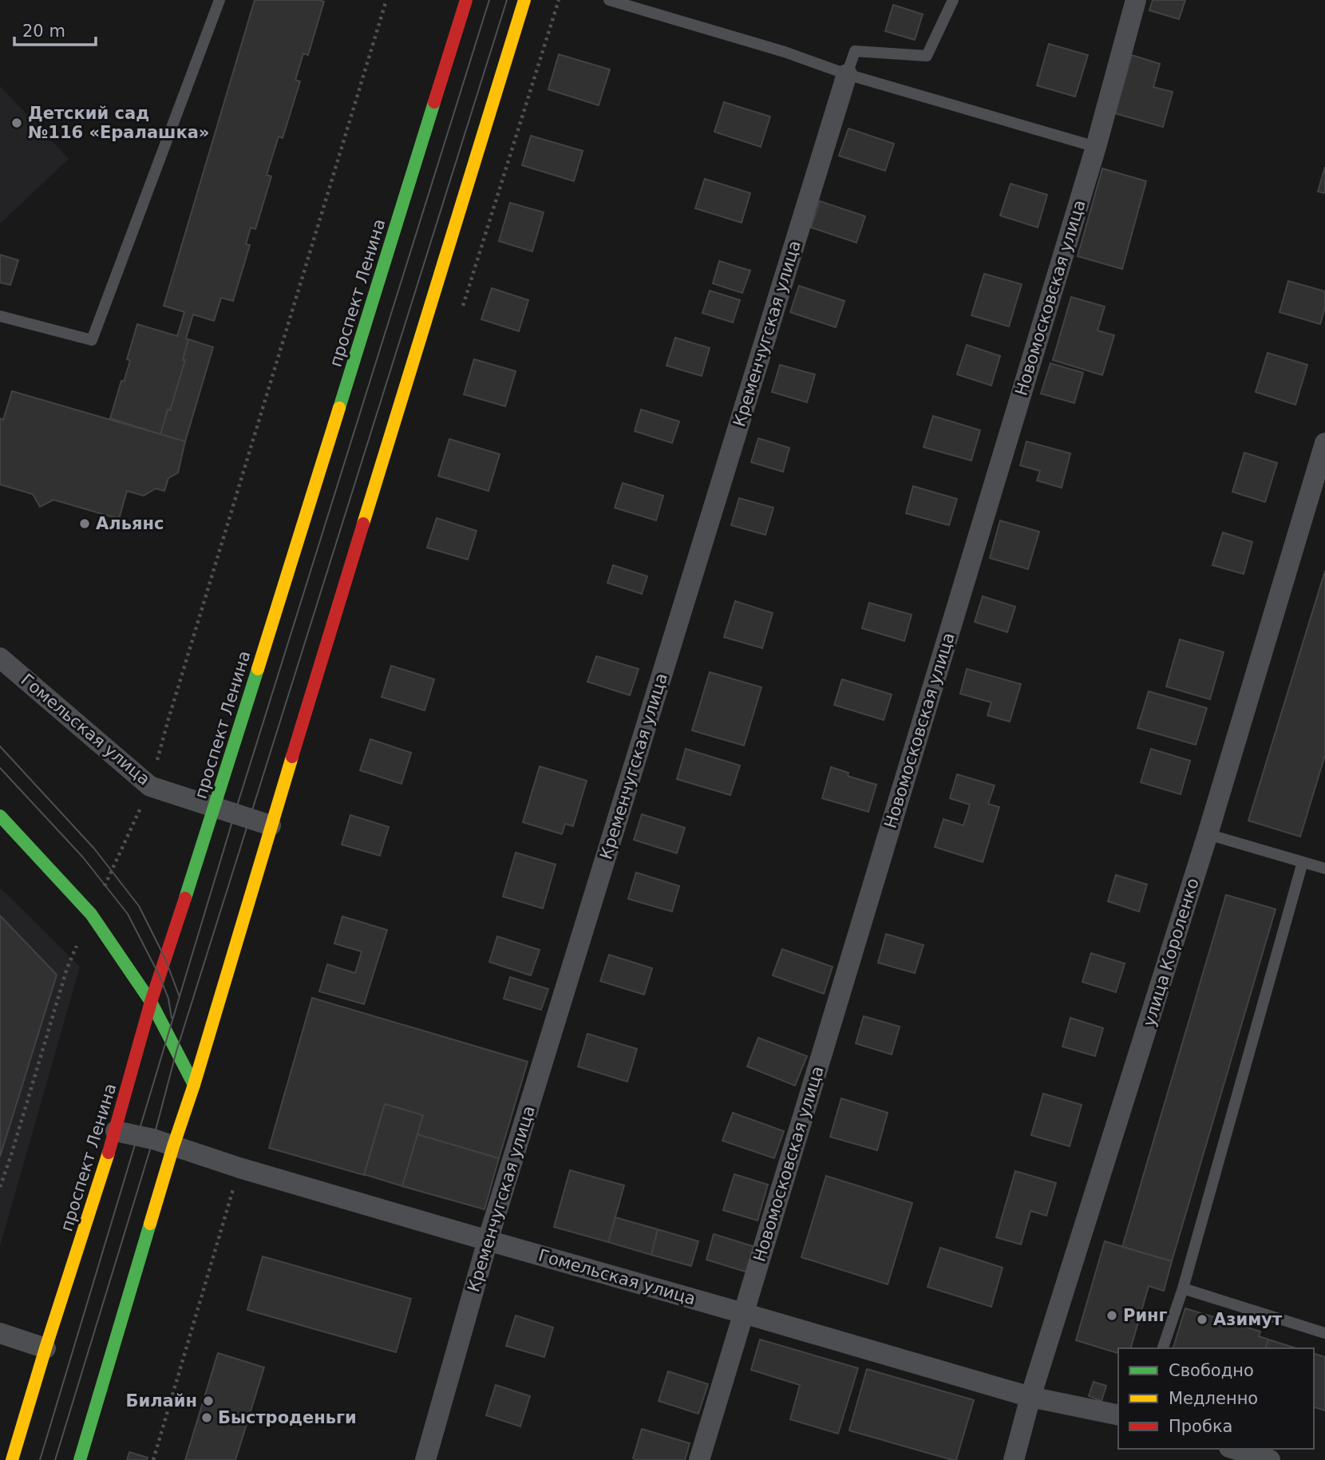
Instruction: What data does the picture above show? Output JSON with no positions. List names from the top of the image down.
{
  "streets": {
    "main road": ["проспект Ленина"],
    "street": [
      "Новомосковская улица",
      "Кременчугская улица",
      "Гомельская улица",
      "улица Короленко"
    ]
  },
  "crossings": [
    ["проспект Ленина", "Гомельская улица"],
    ["Новомосковская улица", "Гомельская улица"],
    ["Кременчугская улица", "Гомельская улица"],
    ["Гомельская улица", "улица Короленко"]
  ],
  "places": [
    "Детский сад №116 «Ералашка»",
    "Альянс",
    "Ринг",
    "Азимут",
    "Билайн",
    "Быстроденьги"
  ],
  "legend": ["Свободно", "Медленно", "Пробка"],
  "scale_bar": "20 m"
}
